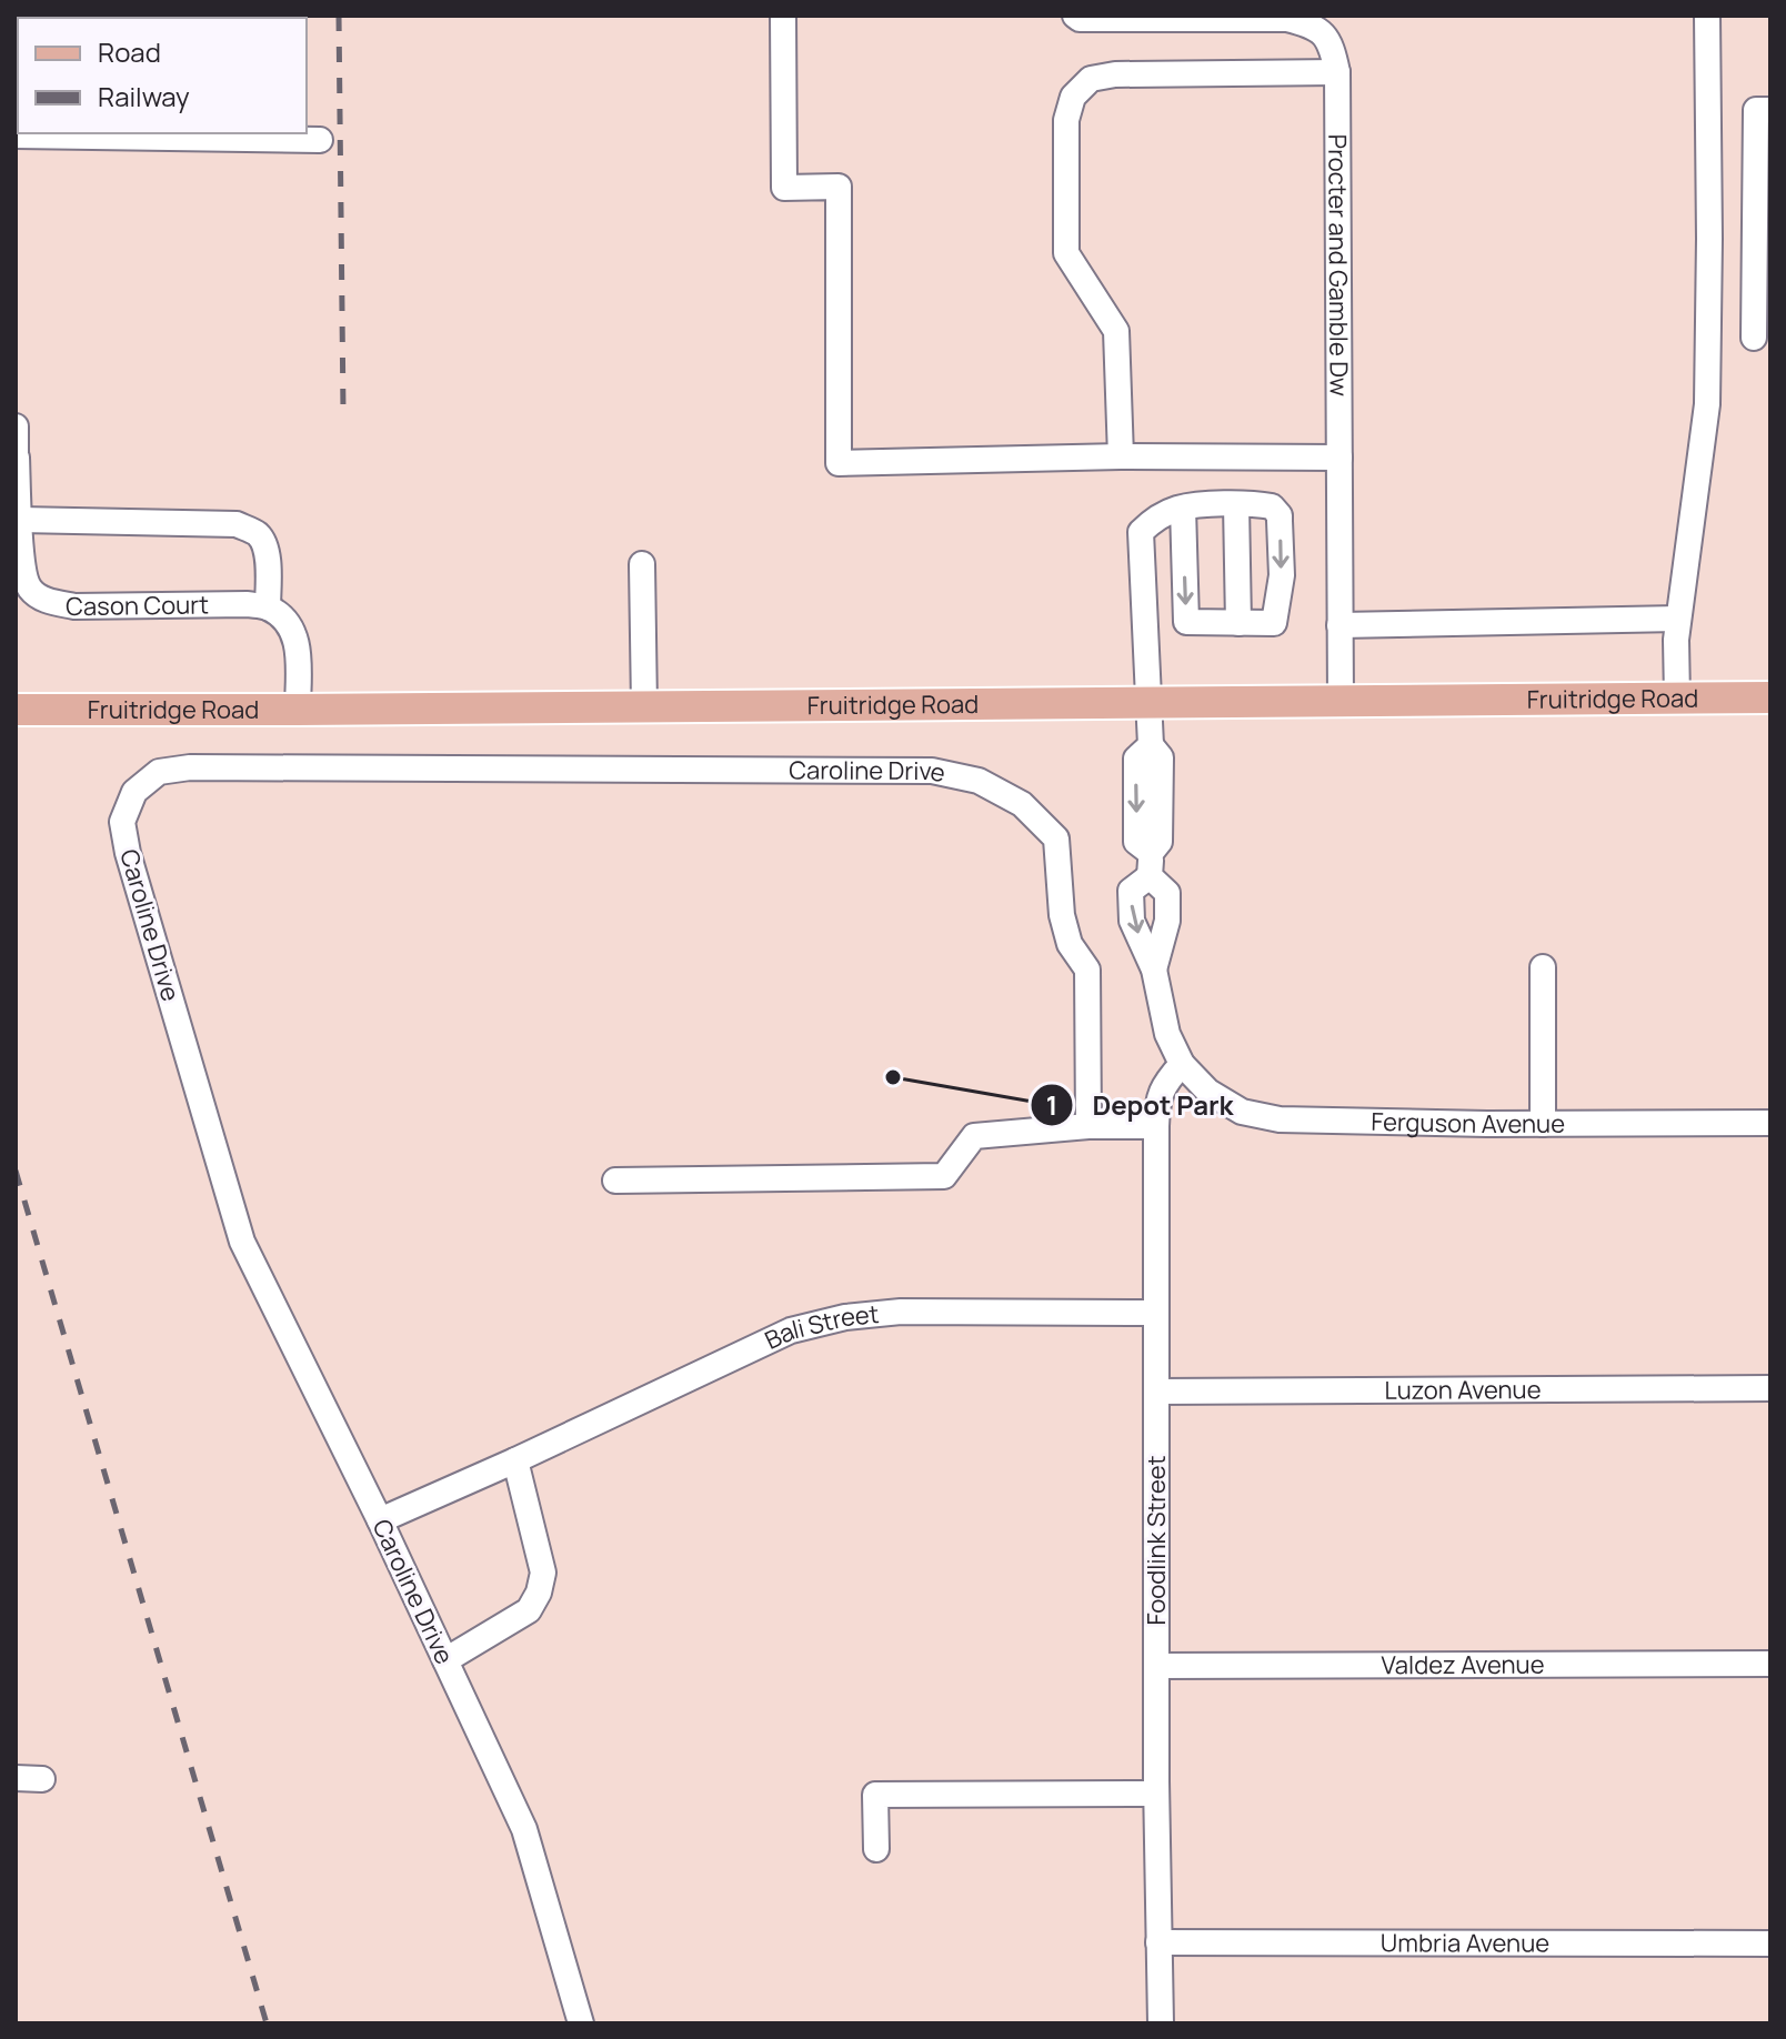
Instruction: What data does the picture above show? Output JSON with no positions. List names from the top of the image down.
{
  "streets": {
    "main road": ["Fruitridge Road"],
    "street": [
      "Procter and Gamble Dw",
      "Cason Court",
      "Caroline Drive",
      "Ferguson Avenue",
      "Bali Street",
      "Luzon Avenue",
      "Foodlink Street",
      "Valdez Avenue",
      "Umbria Avenue"
    ]
  },
  "crossings": [
    ["Procter and Gamble Dw", "Fruitridge Road"],
    ["Caroline Drive", "Bali Street"],
    ["Ferguson Avenue", "Foodlink Street"],
    ["Bali Street", "Foodlink Street"],
    ["Luzon Avenue", "Foodlink Street"],
    ["Foodlink Street", "Valdez Avenue"],
    ["Foodlink Street", "Umbria Avenue"]
  ],
  "places": ["Depot Park"],
  "legend": ["Road", "Railway"]
}
